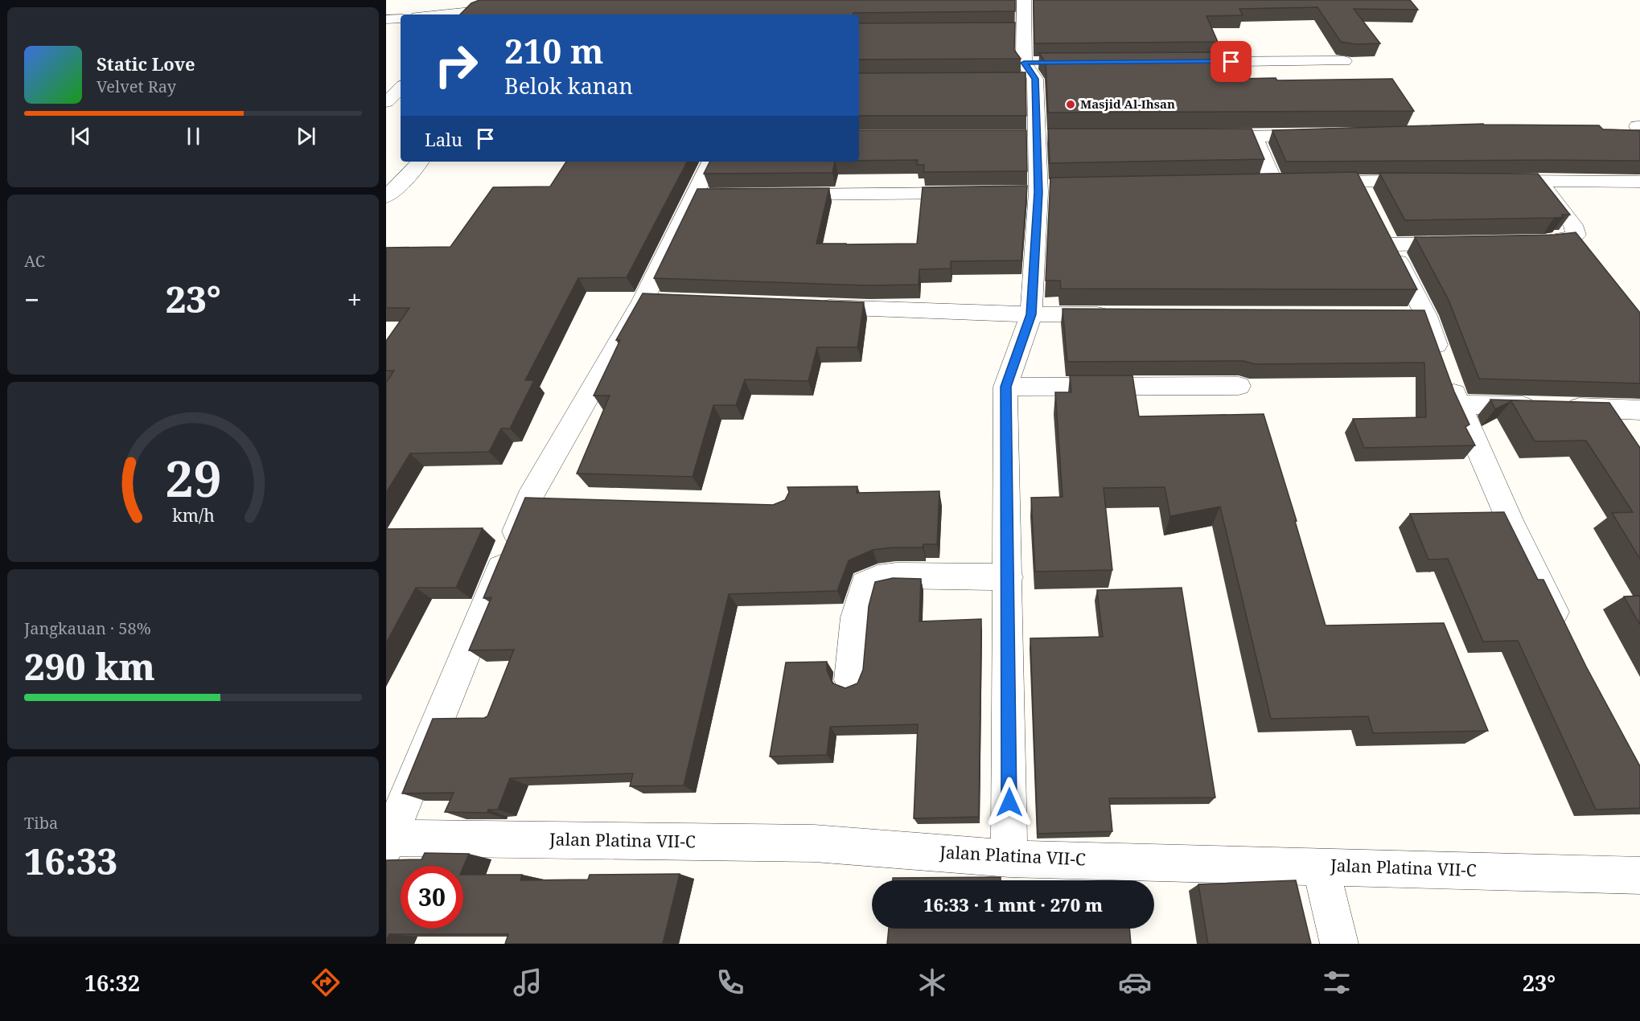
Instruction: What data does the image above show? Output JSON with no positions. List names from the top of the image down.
{
  "streets": {
    "street": ["Jalan Platina VII-C"]
  },
  "places": ["Masjid Al-Ihsan"],
  "page": {
    "turn": ["210 m", "Belok kanan"],
    "song": ["Static Love", "Velvet Ray"],
    "then": "Lalu",
    "tile": [
      "AC",
      ["Jangkauan · 58%", "290 km"],
      ["Tiba", "16:33"]
    ],
    "heat": ["−", "23°", "+"],
    "limit": "30",
    "trip": "16:33 · 1 mnt · 270 m",
    "tabs": ["16:32", "23°"],
    "gauge": ["29", "km/h"]
  }
}
